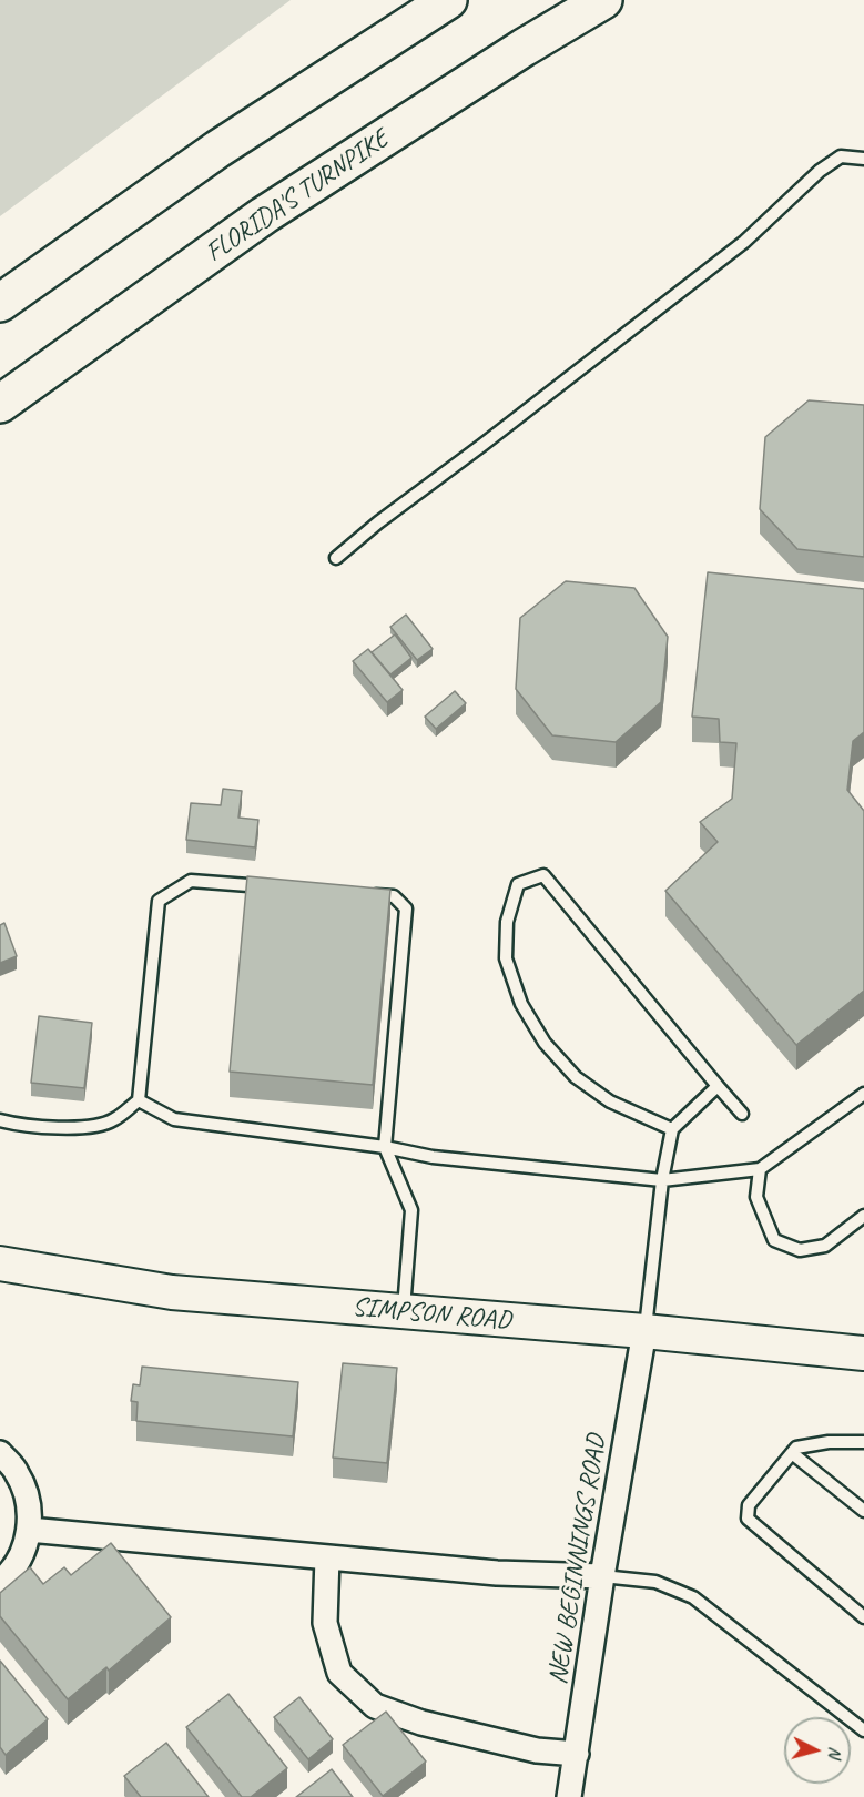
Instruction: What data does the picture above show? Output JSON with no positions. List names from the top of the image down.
{
  "streets": {
    "highway": ["FLORIDA'S TURNPIKE"],
    "main road": ["SIMPSON ROAD"],
    "street": ["NEW BEGINNINGS ROAD"]
  },
  "crossings": [
    ["SIMPSON ROAD", "NEW BEGINNINGS ROAD"]
  ],
  "north": "right"
}
